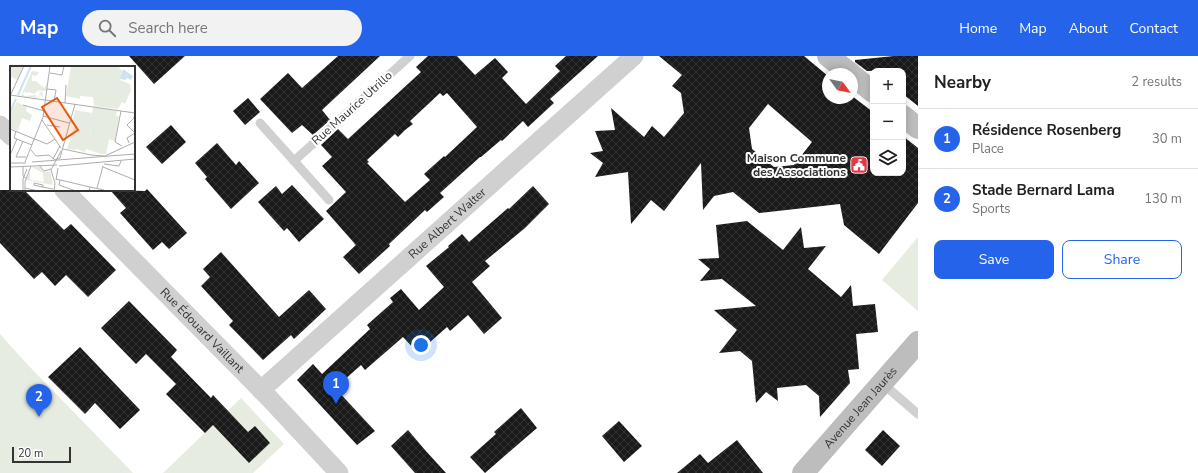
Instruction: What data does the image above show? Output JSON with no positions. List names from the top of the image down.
{
  "streets": {
    "street": ["Rue Albert Walter", "Rue Édouard Vaillant", "Avenue Jean Jaurès"],
    "lane": ["Rue Maurice Utrillo"]
  },
  "crossings": [
    ["Rue Albert Walter", "Rue Édouard Vaillant"]
  ],
  "places": {
    "public building": ["Maison Commune des Associations"]
  },
  "scale_bar": "20 m",
  "north": "bottom right",
  "page": {
    "header": "Map",
    "search": "Search here",
    "nav": [
      "Home",
      "Map",
      "About",
      "Contact"
    ],
    "heading": ["Nearby", "2 results"],
    "map_buttons": ["+", "−"],
    "list": [
      {
        "mark": "1",
        "name": "Résidence Rosenberg",
        "note": "Place",
        "value": "30 m"
      },
      {
        "mark": "2",
        "name": "Stade Bernard Lama",
        "note": "Sports",
        "value": "130 m"
      }
    ],
    "buttons": ["Save", "Share"],
    "pins": ["1", "2"],
    "scale": "20 m"
  }
}
